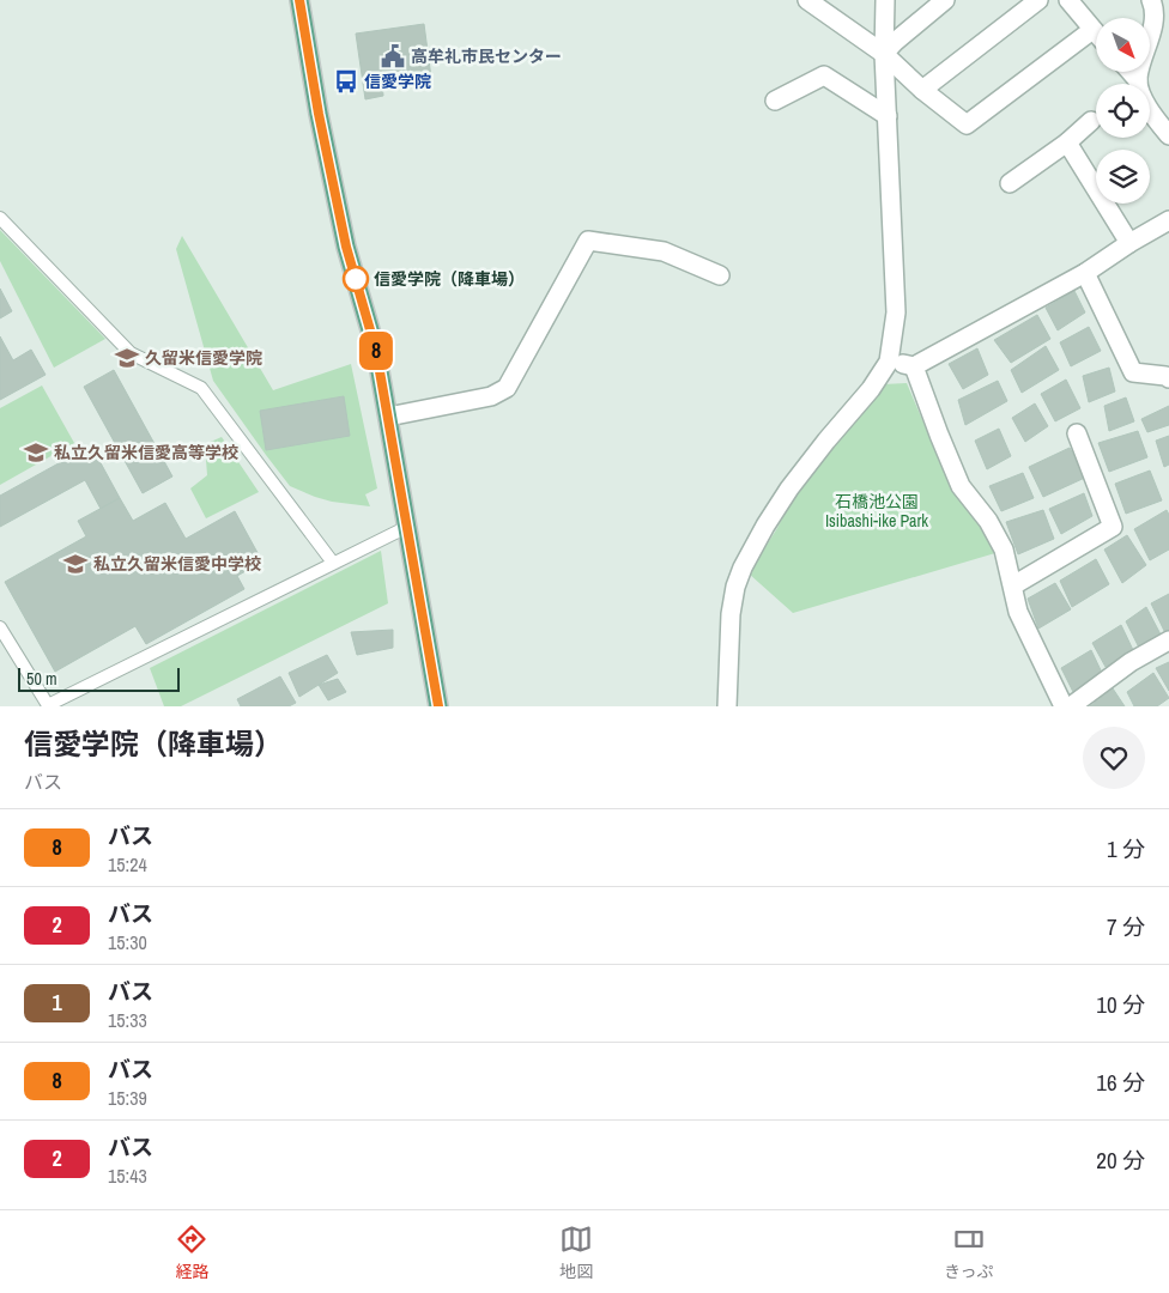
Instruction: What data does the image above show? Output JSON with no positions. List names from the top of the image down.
{
  "parks": ["石橋池公園 Isibashi-ike Park"],
  "places": {
    "public building": ["高牟礼市民センター"],
    "bus stop": ["信愛学院"],
    "other": ["信愛学院（降車場）"],
    "school or university": ["久留米信愛学院", "私立久留米信愛高等学校", "私立久留米信愛中学校"]
  },
  "lines": ["bus line 8"],
  "scale_bar": "50 m",
  "north": "bottom right",
  "page": {
    "on_map": "8",
    "scale": "50 m",
    "heading": ["信愛学院（降車場）", "バス"],
    "list": [
      {
        "mark": "8",
        "name": "バス",
        "note": "15:24",
        "value": "1 分"
      },
      {
        "mark": "2",
        "name": "バス",
        "note": "15:30",
        "value": "7 分"
      },
      {
        "mark": "1",
        "name": "バス",
        "note": "15:33",
        "value": "10 分"
      },
      {
        "mark": "8",
        "name": "バス",
        "note": "15:39",
        "value": "16 分"
      },
      {
        "mark": "2",
        "name": "バス",
        "note": "15:43",
        "value": "20 分"
      }
    ],
    "tabs": ["経路", "地図", "きっぷ"]
  }
}
